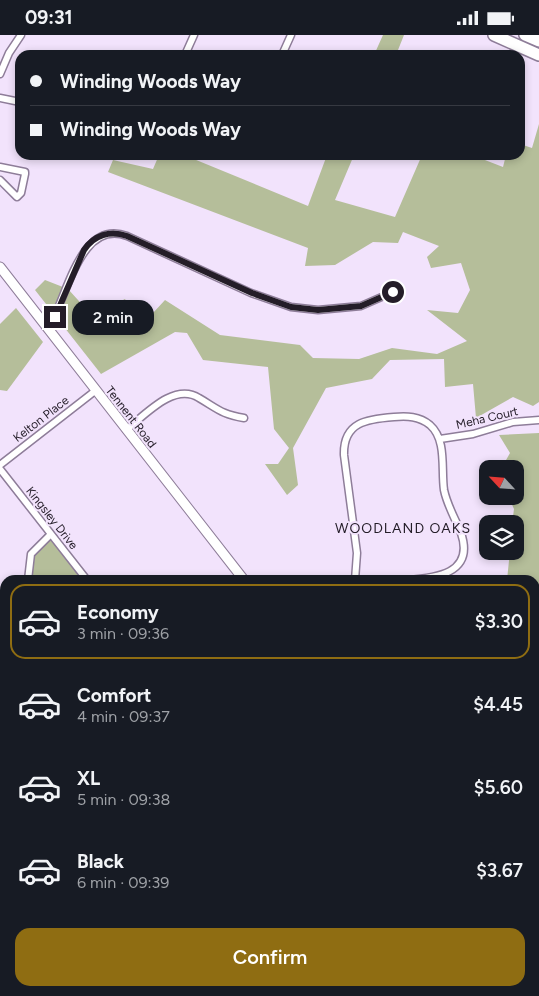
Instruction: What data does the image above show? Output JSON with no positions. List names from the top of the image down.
{
  "streets": {
    "street": [
      "Tennent Road",
      "Meha Court",
      "Kelton Place",
      "Kingsley Drive"
    ]
  },
  "crossings": [
    ["Tennent Road", "Kelton Place"]
  ],
  "districts": ["WOODLAND OAKS"],
  "north": "top left",
  "page": {
    "status": "09:31",
    "banner": ["Winding Woods Way", "Winding Woods Way"],
    "bubble": "2 min",
    "list": [
      {
        "name": "Economy",
        "note": "3 min · 09:36",
        "value": "$3.30"
      },
      {
        "name": "Comfort",
        "note": "4 min · 09:37",
        "value": "$4.45"
      },
      {
        "name": "XL",
        "note": "5 min · 09:38",
        "value": "$5.60"
      },
      {
        "name": "Black",
        "note": "6 min · 09:39",
        "value": "$3.67"
      }
    ],
    "buttons": "Confirm"
  }
}
